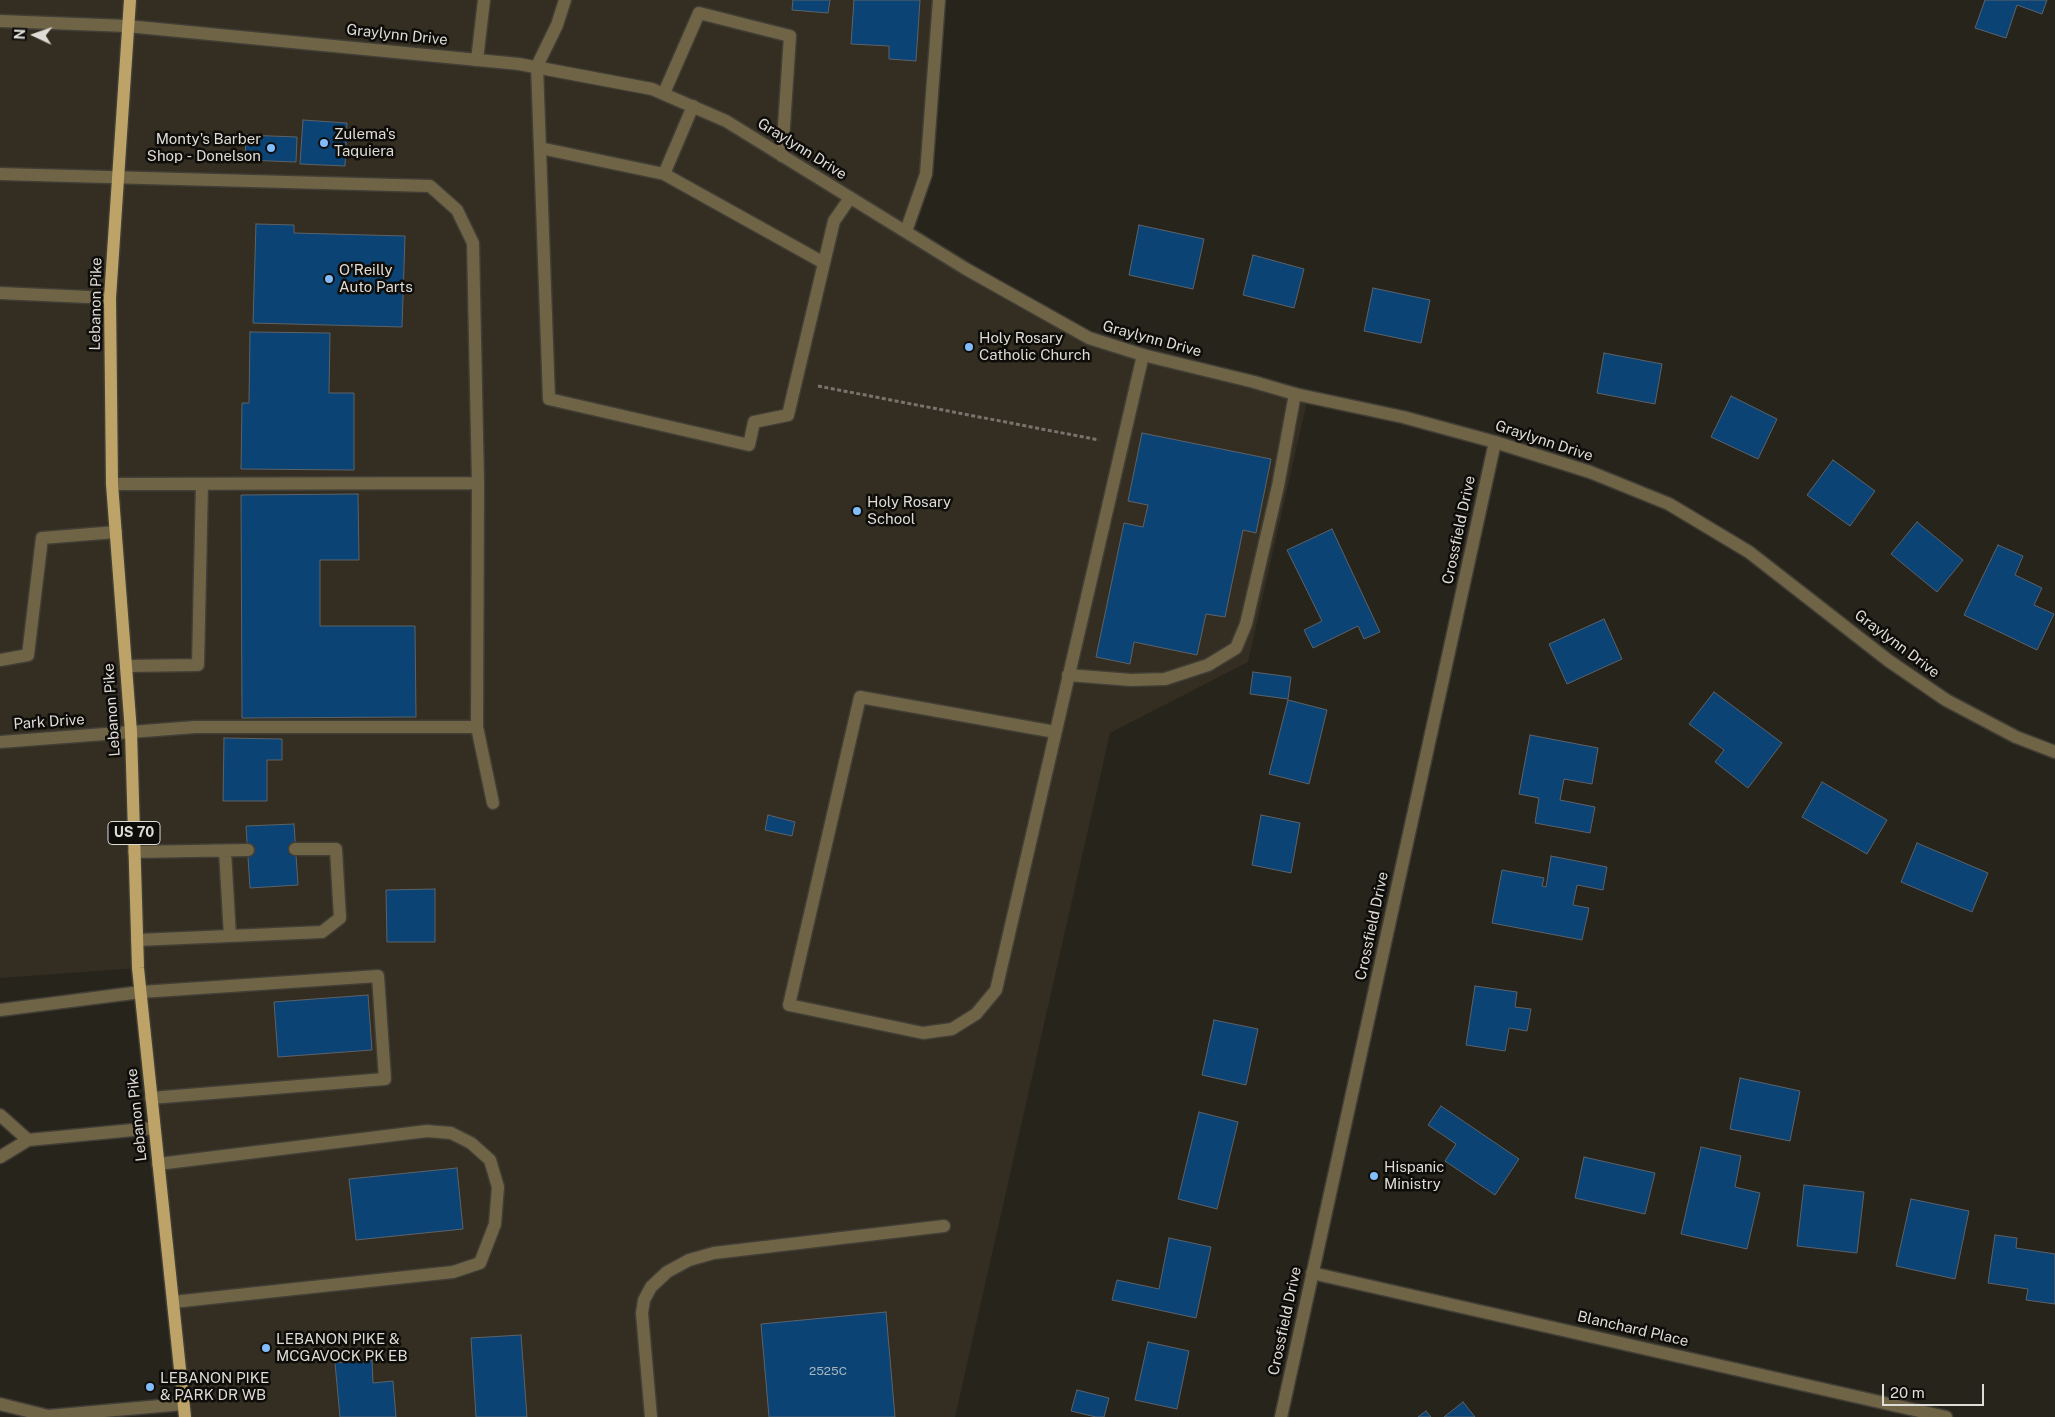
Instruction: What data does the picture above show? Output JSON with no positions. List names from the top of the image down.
{
  "streets": {
    "main road": ["Lebanon Pike", "US 70"],
    "street": [
      "Graylynn Drive",
      "Crossfield Drive",
      "Park Drive",
      "Blanchard Place"
    ]
  },
  "crossings": [
    ["Graylynn Drive", "Lebanon Pike"],
    ["Graylynn Drive", "Crossfield Drive"],
    ["Lebanon Pike", "Park Drive"],
    ["Crossfield Drive", "Blanchard Place"]
  ],
  "places": [
    "Zulema's Taquiera",
    "Monty's Barber Shop - Donelson",
    "O'Reilly Auto Parts",
    "Holy Rosary Catholic Church",
    "Holy Rosary School",
    "Hispanic Ministry",
    "LEBANON PIKE & MCGAVOCK PK EB",
    "LEBANON PIKE & PARK DR WB"
  ],
  "house_numbers": ["2525C"],
  "scale_bar": "20 m",
  "north": "left"
}
